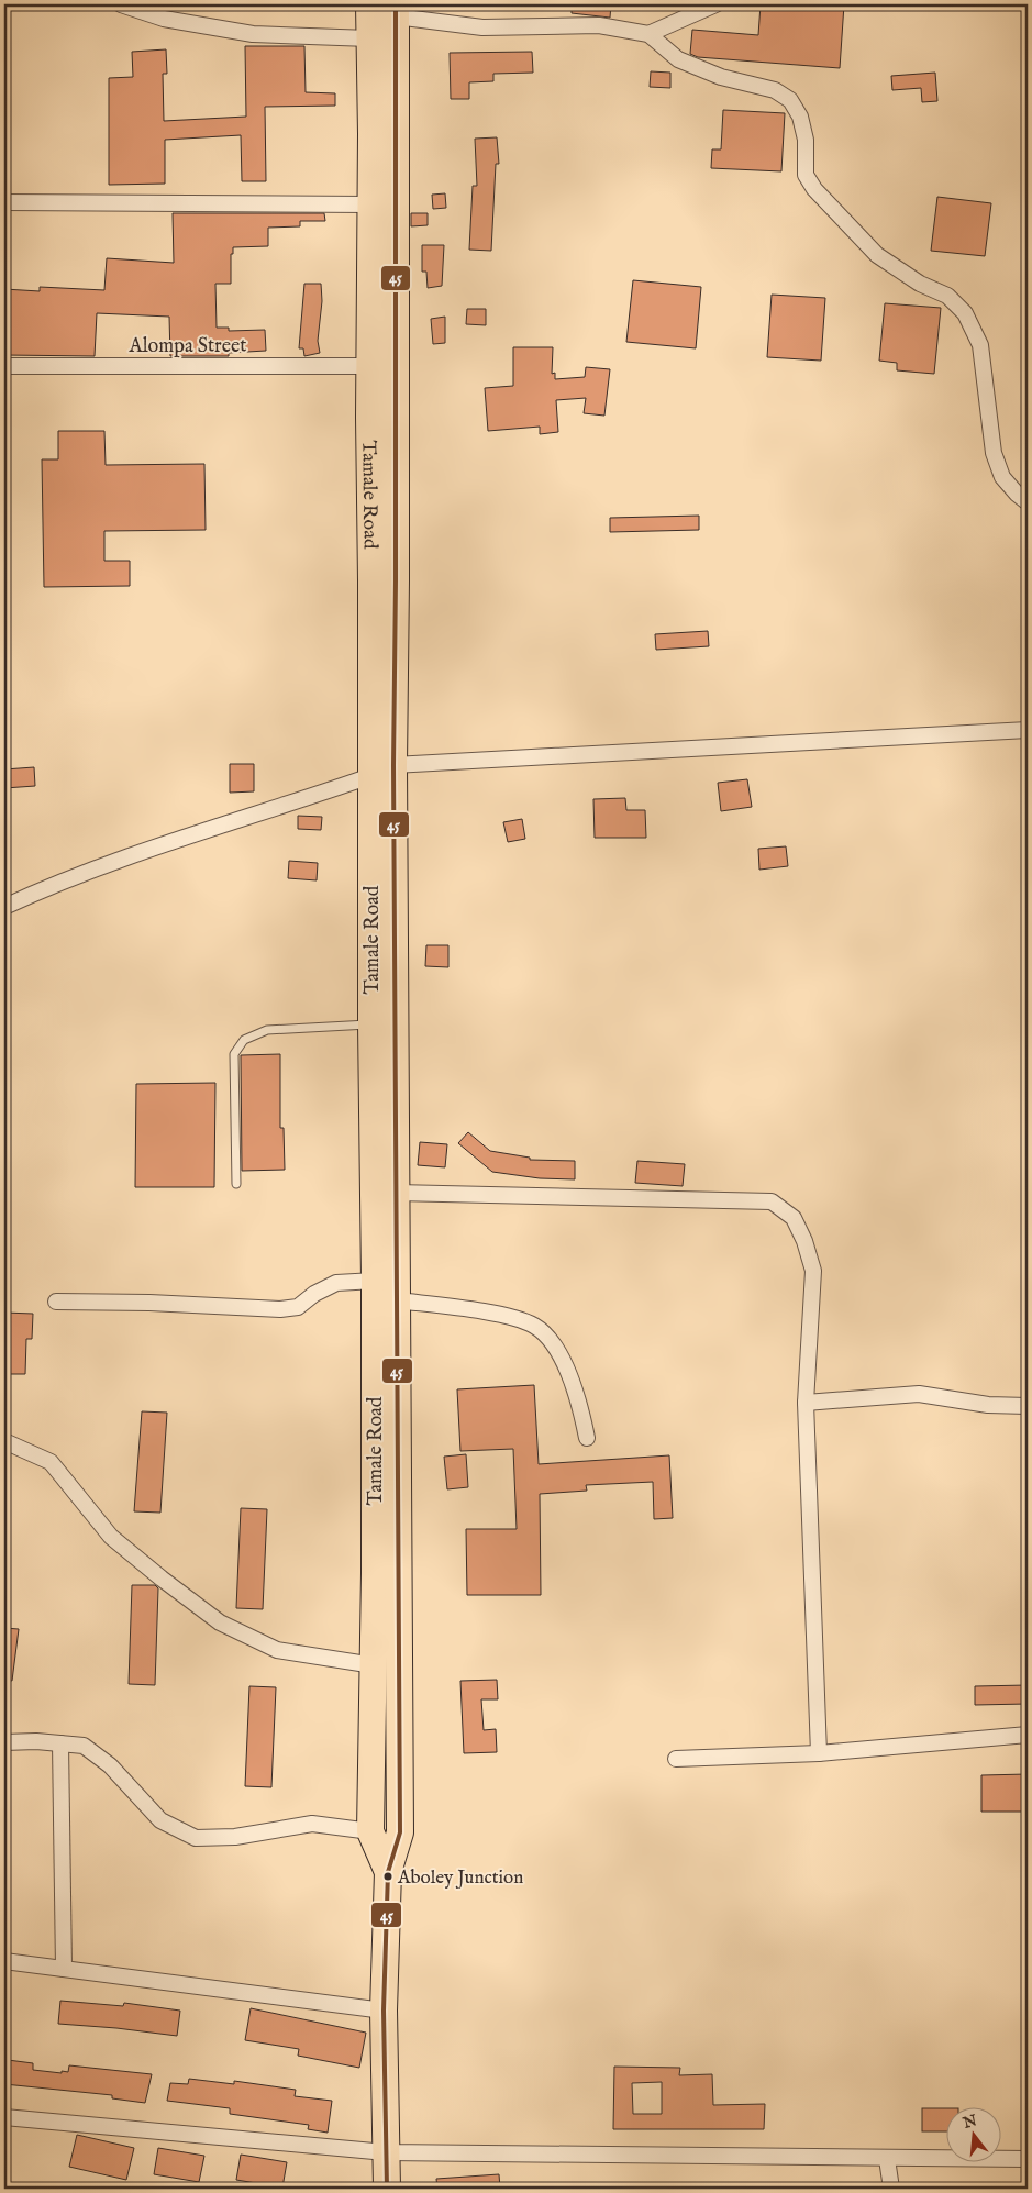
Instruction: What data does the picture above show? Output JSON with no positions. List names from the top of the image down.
{
  "streets": {
    "highway": ["Tamale Road"],
    "street": ["Alompa Street"]
  },
  "crossings": [
    ["Alompa Street", "Tamale Road"]
  ],
  "places": ["Aboley Junction"],
  "lines": ["transit line 45"],
  "north": "top"
}
